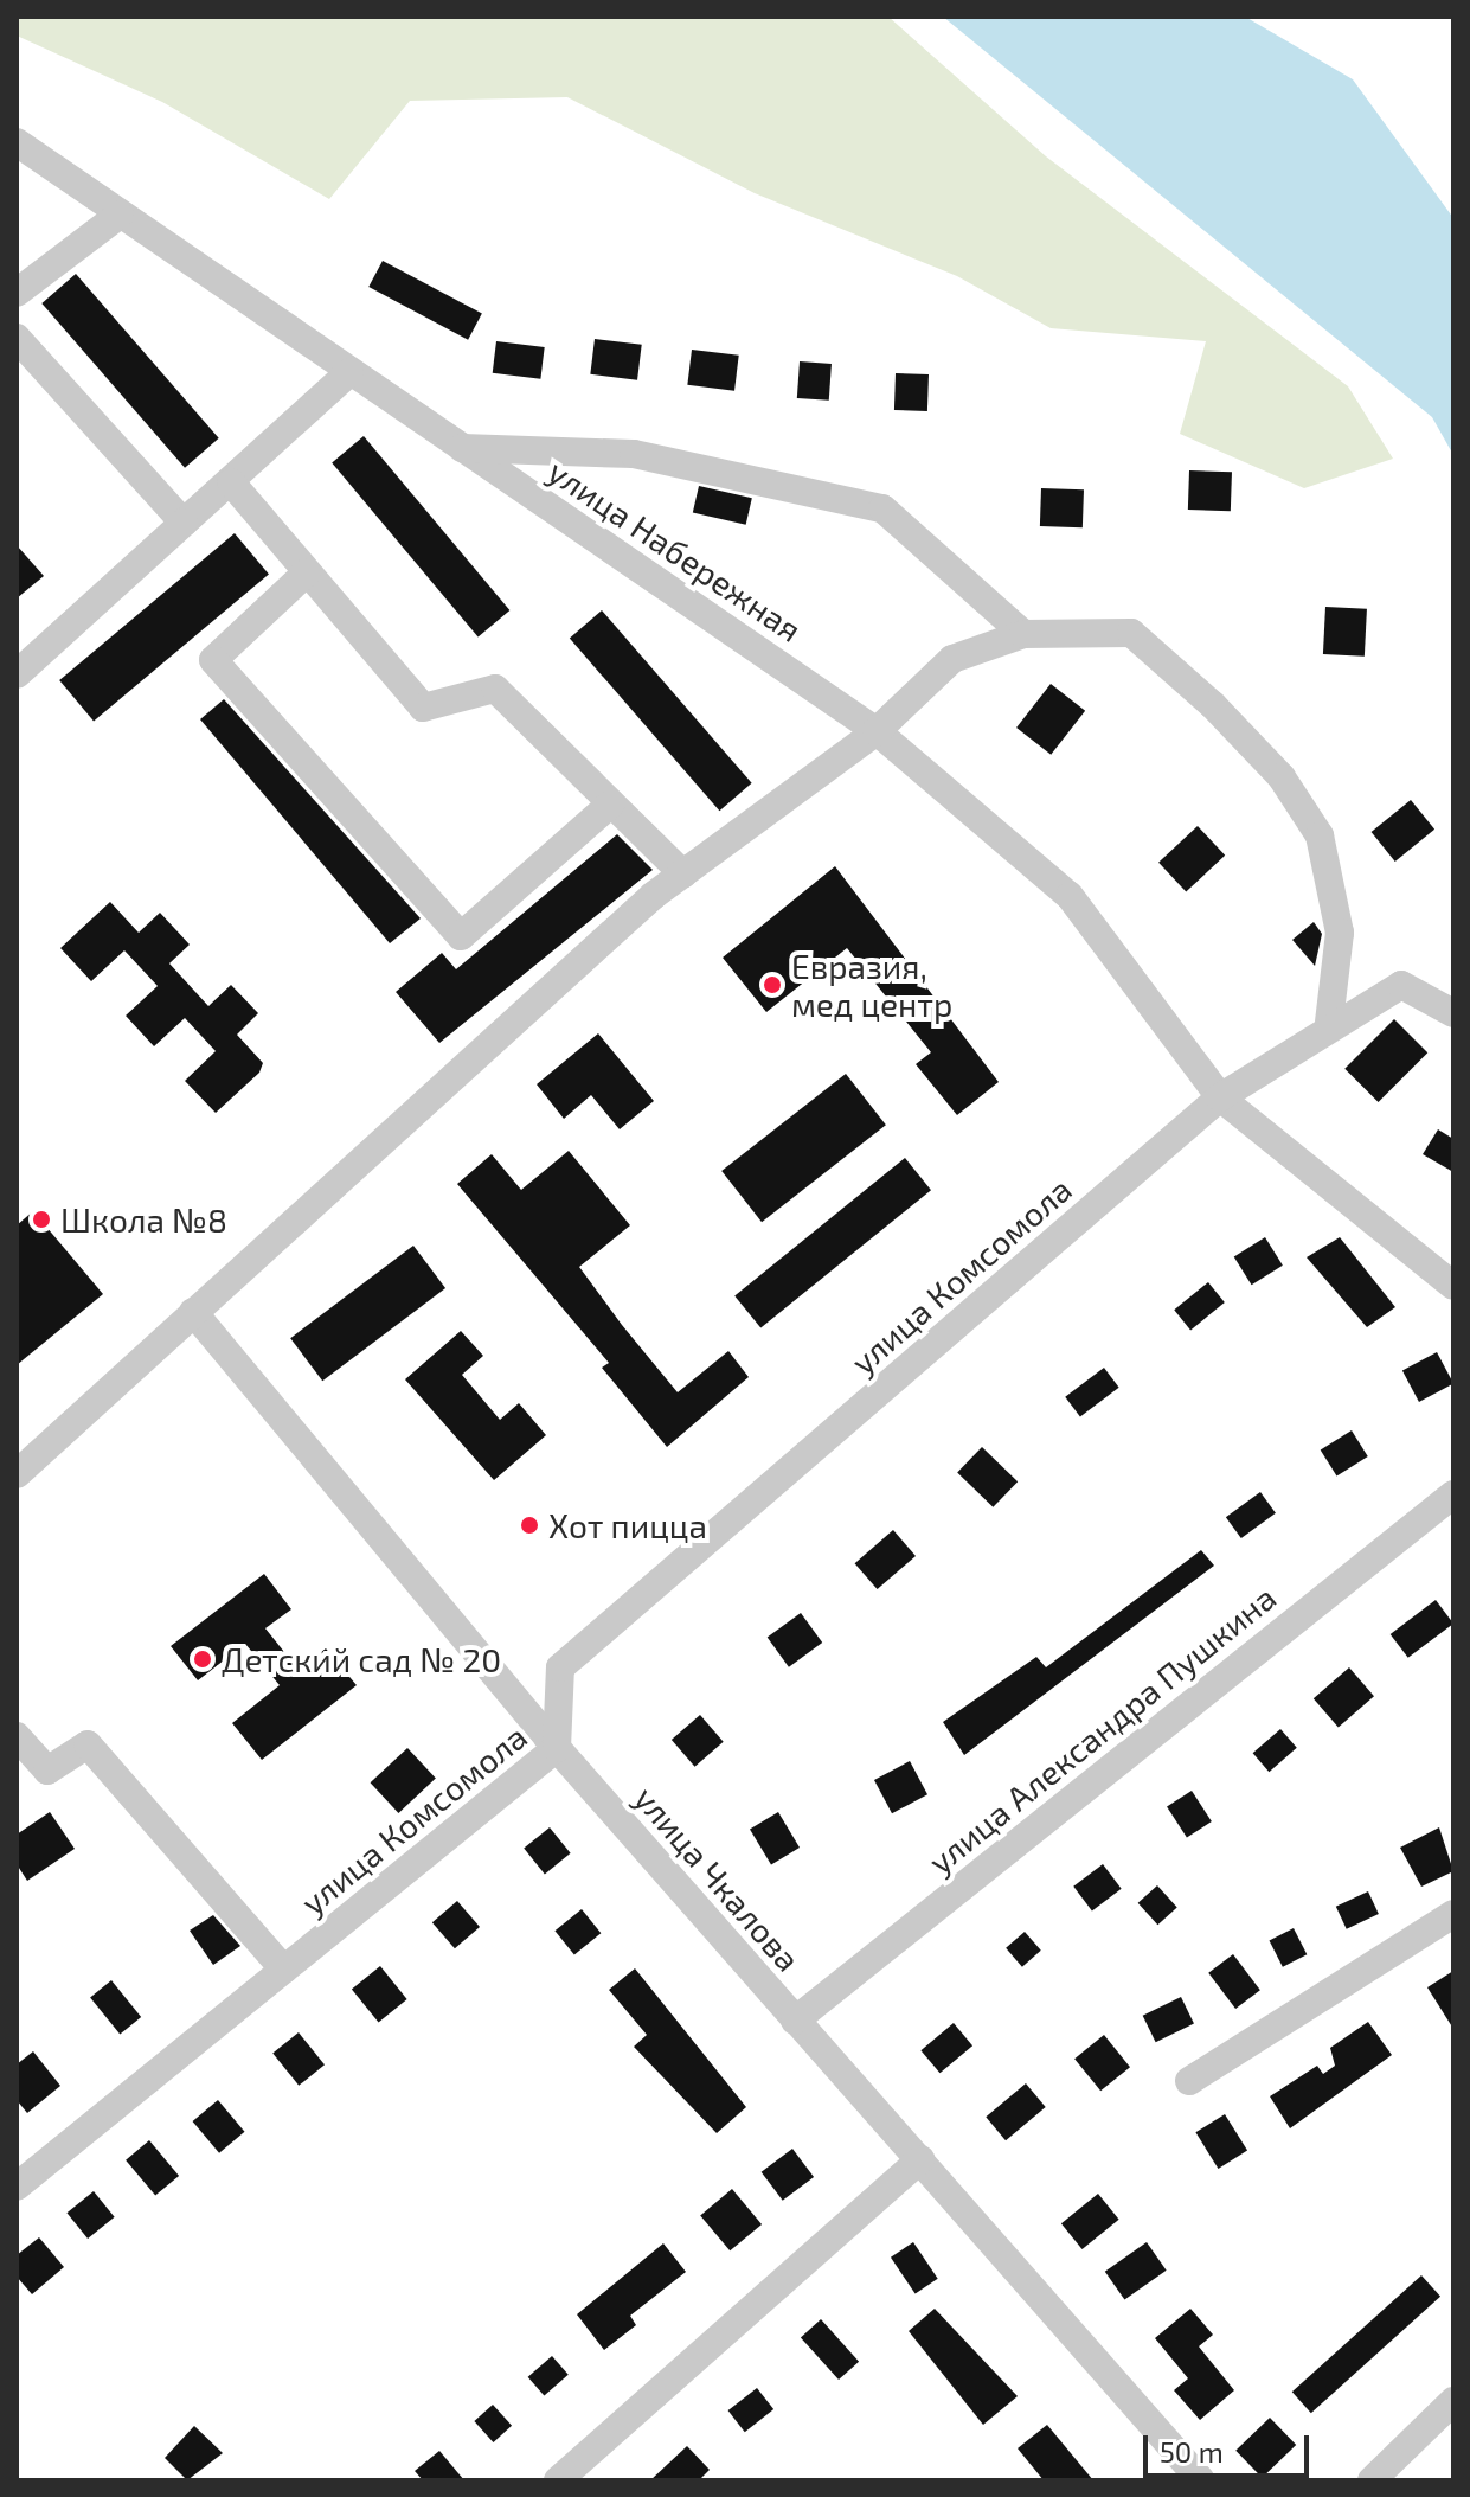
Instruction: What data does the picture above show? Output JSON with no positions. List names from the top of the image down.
{
  "streets": {
    "street": [
      "улица Набережная",
      "улица Комсомола",
      "улица Александра Пушкина",
      "улица Чкалова"
    ]
  },
  "crossings": [
    ["улица Набережная", "улица Комсомола"],
    ["улица Комсомола", "улица Чкалова"],
    ["улица Александра Пушкина", "улица Чкалова"]
  ],
  "places": [
    "Евразия, мед центр",
    "Школа №8",
    "Хот пицца",
    "Детский сад № 20"
  ],
  "scale_bar": "50 m"
}
